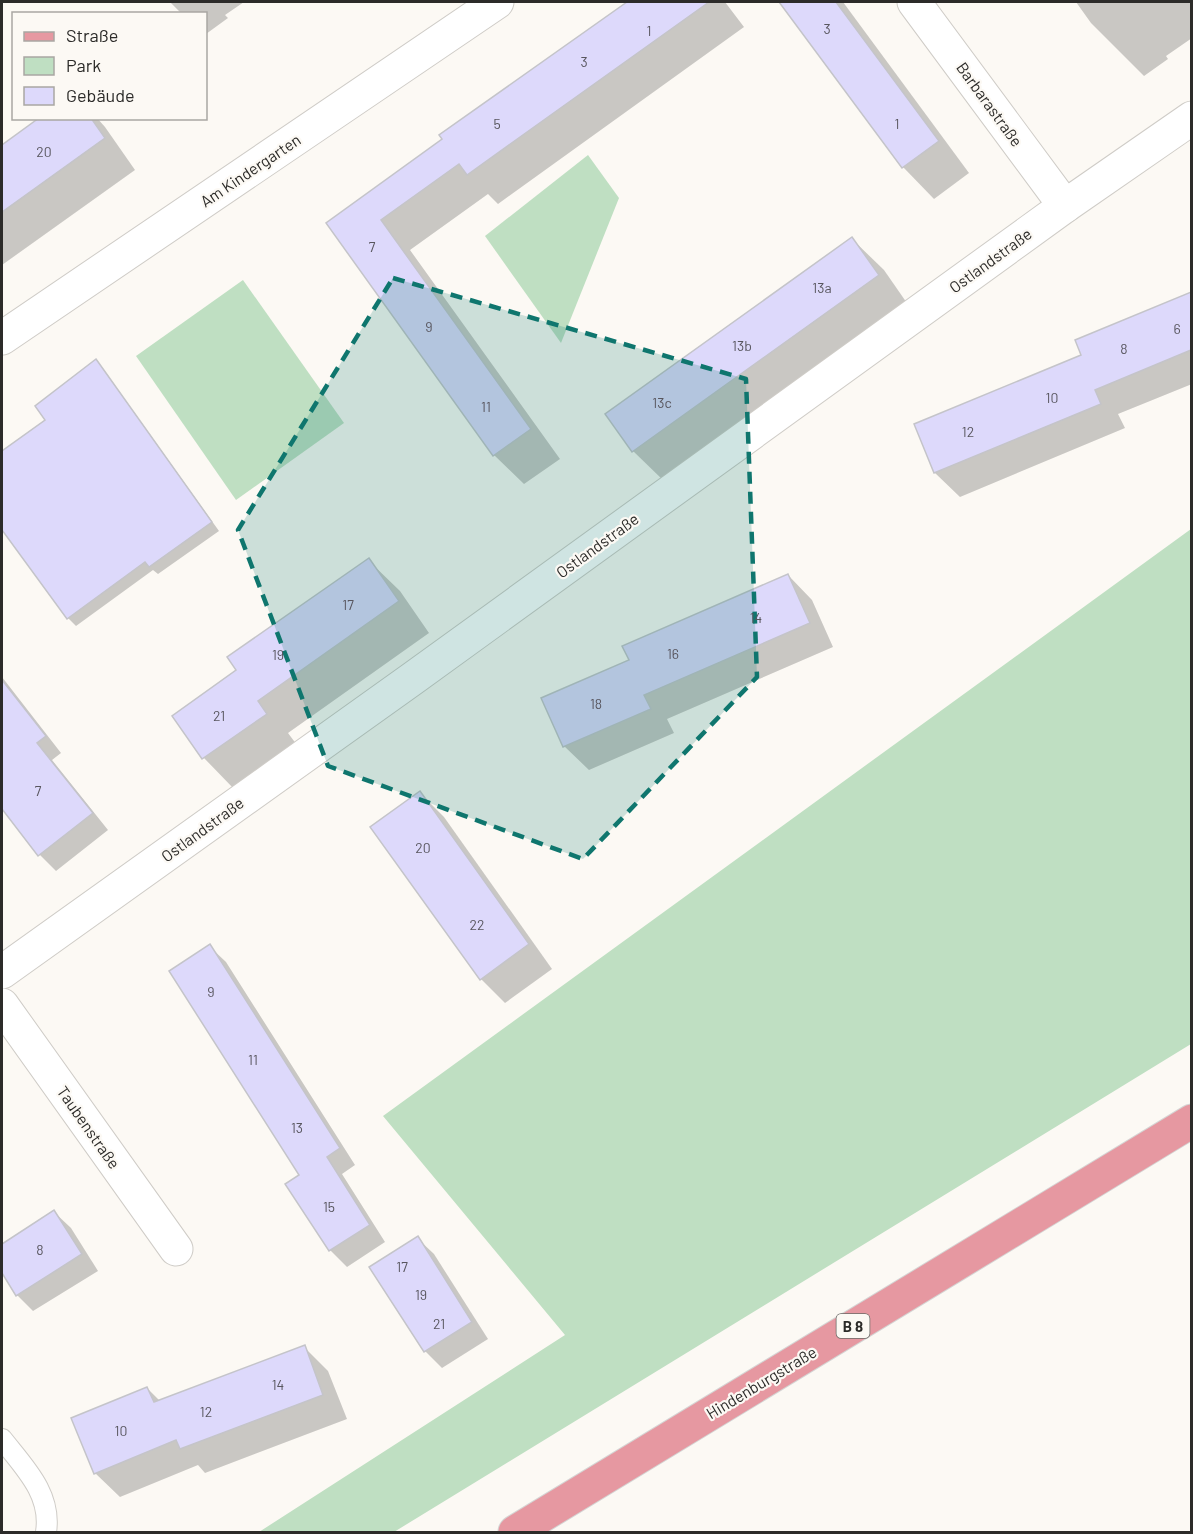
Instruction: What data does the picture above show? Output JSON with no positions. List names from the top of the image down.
{
  "streets": {
    "main road": ["B 8", "Hindenburgstraße"],
    "street": [
      "Barbarastraße",
      "Am Kindergarten",
      "Ostlandstraße",
      "Taubenstraße"
    ]
  },
  "crossings": [
    ["Barbarastraße", "Ostlandstraße"]
  ],
  "house_numbers": [
    "3",
    "1",
    "3",
    "5",
    "1",
    "20",
    "7",
    "13a",
    "9",
    "6",
    "13b",
    "8",
    "10",
    "13c",
    "11",
    "12",
    "17",
    "14",
    "16",
    "19",
    "18",
    "21",
    "7",
    "20",
    "22",
    "9",
    "11",
    "13",
    "15",
    "8",
    "17",
    "19",
    "21",
    "14",
    "12",
    "10"
  ],
  "legend": ["Straße", "Park", "Gebäude"]
}
